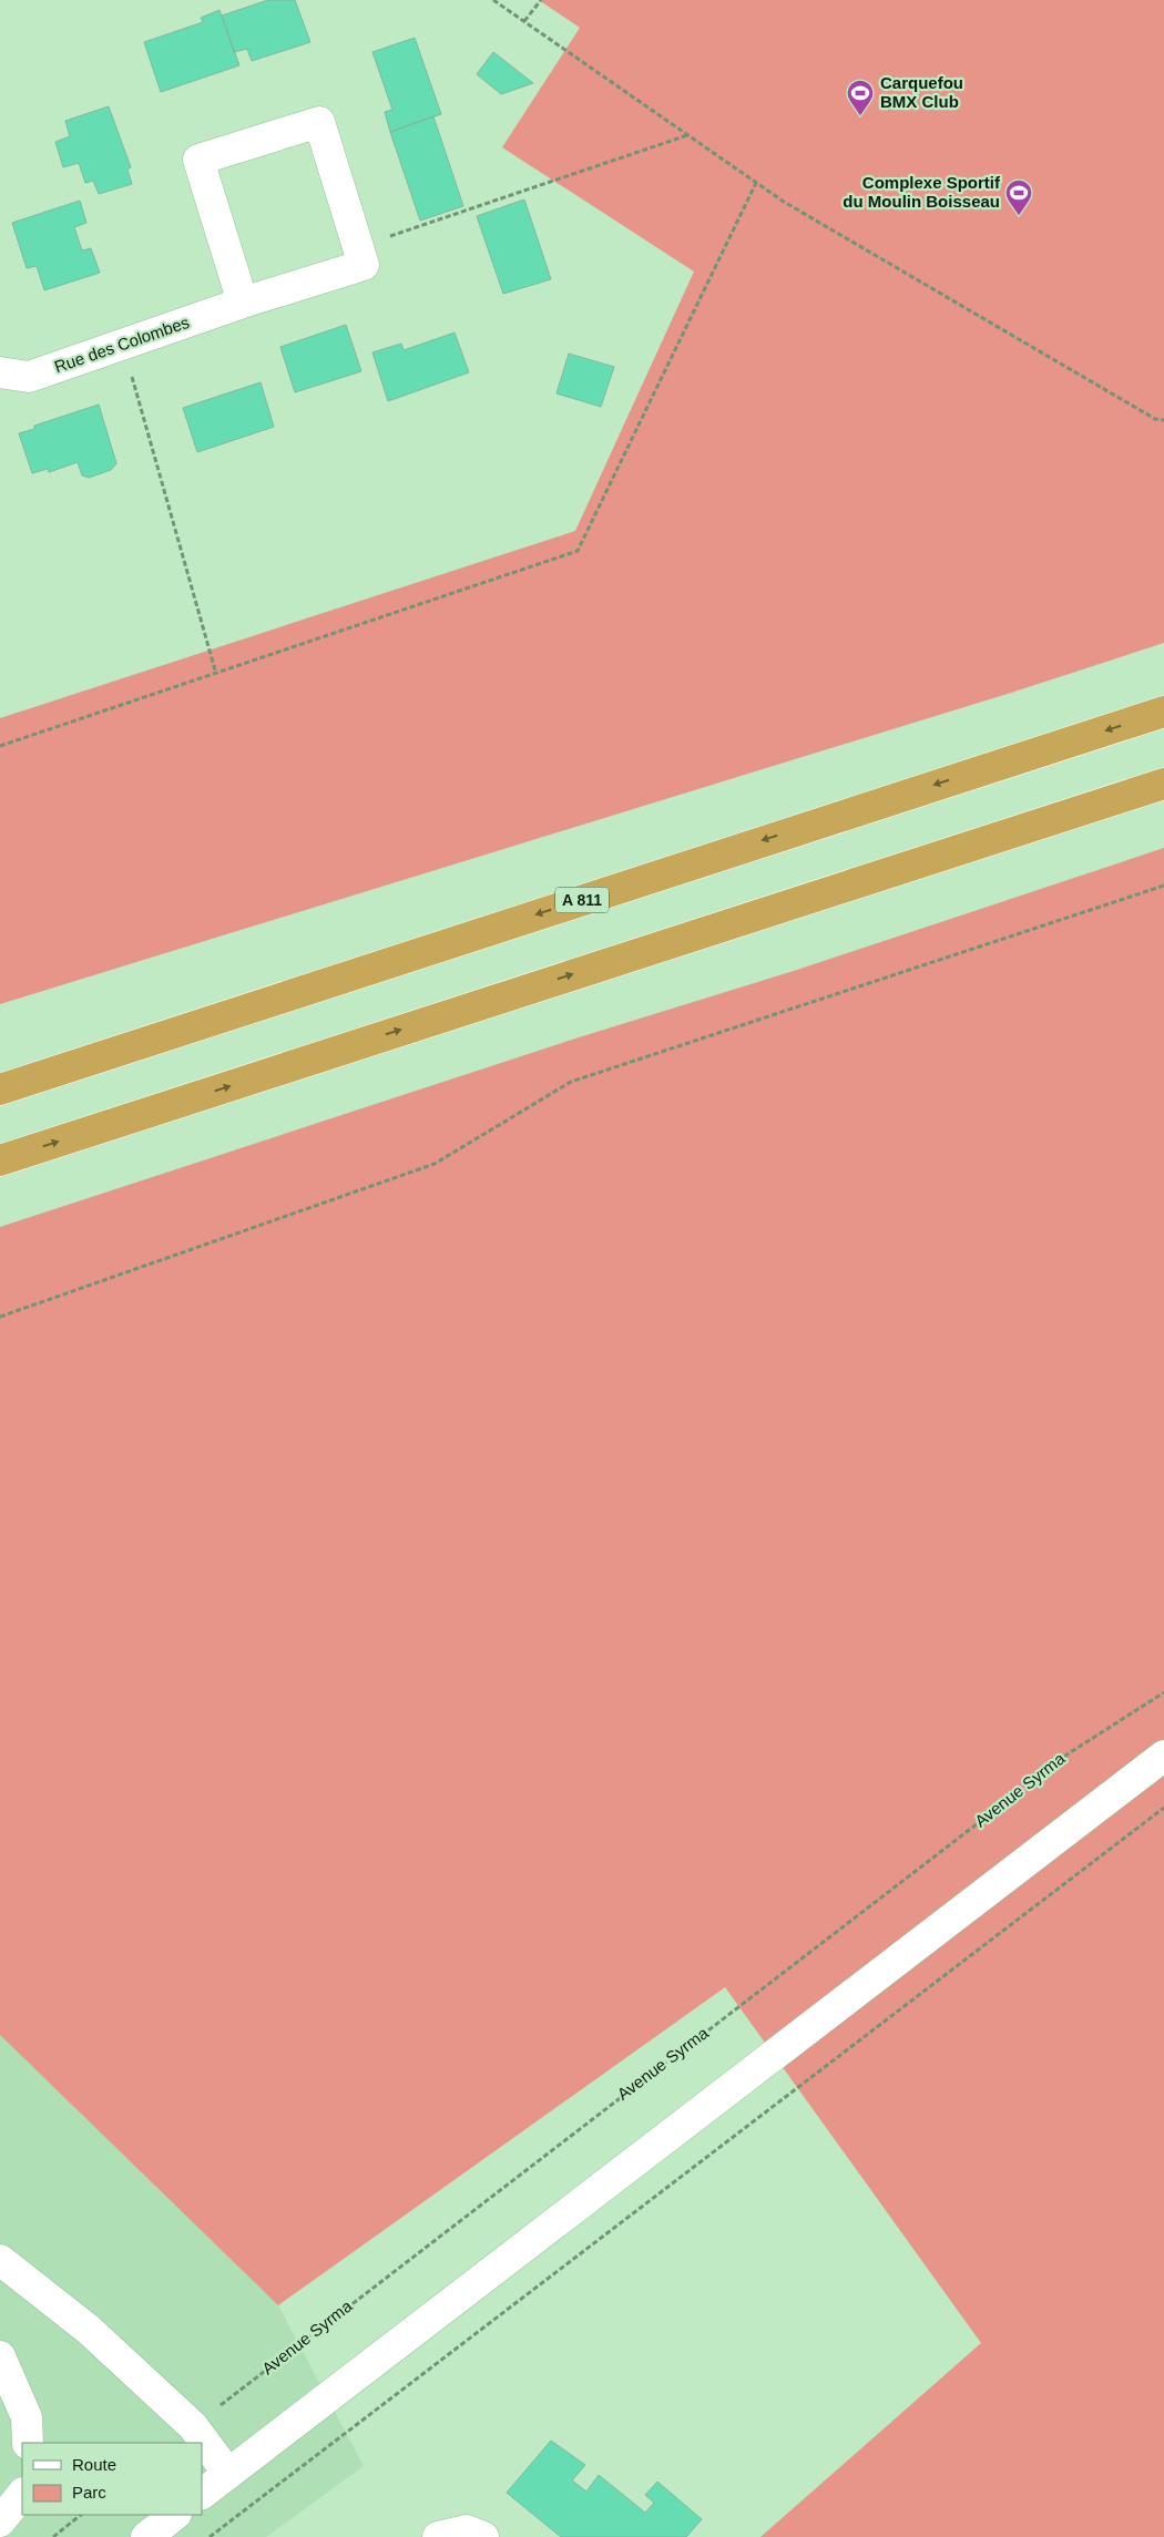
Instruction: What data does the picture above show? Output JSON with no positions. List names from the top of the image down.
{
  "streets": {
    "highway": ["A 811"],
    "street": ["Rue des Colombes"],
    "path": ["Avenue Syrma"]
  },
  "places": {
    "sports": ["Carquefou BMX Club", "Complexe Sportif du Moulin Boisseau"]
  },
  "legend": ["Route", "Parc"]
}
